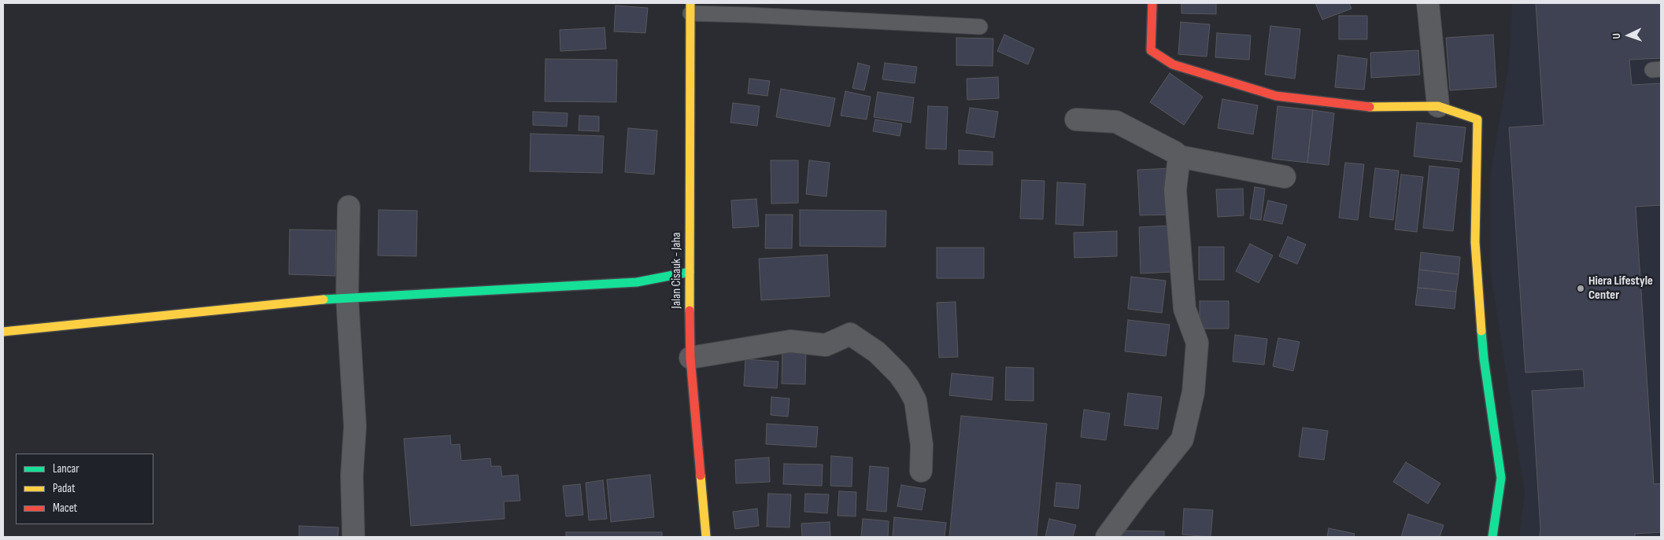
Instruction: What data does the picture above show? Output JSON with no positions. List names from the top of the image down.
{
  "streets": {
    "street": ["Jalan Cisauk - Jaha"]
  },
  "places": ["Hiera Lifestyle Center"],
  "legend": ["Lancar", "Padat", "Macet"],
  "north": "left"
}
